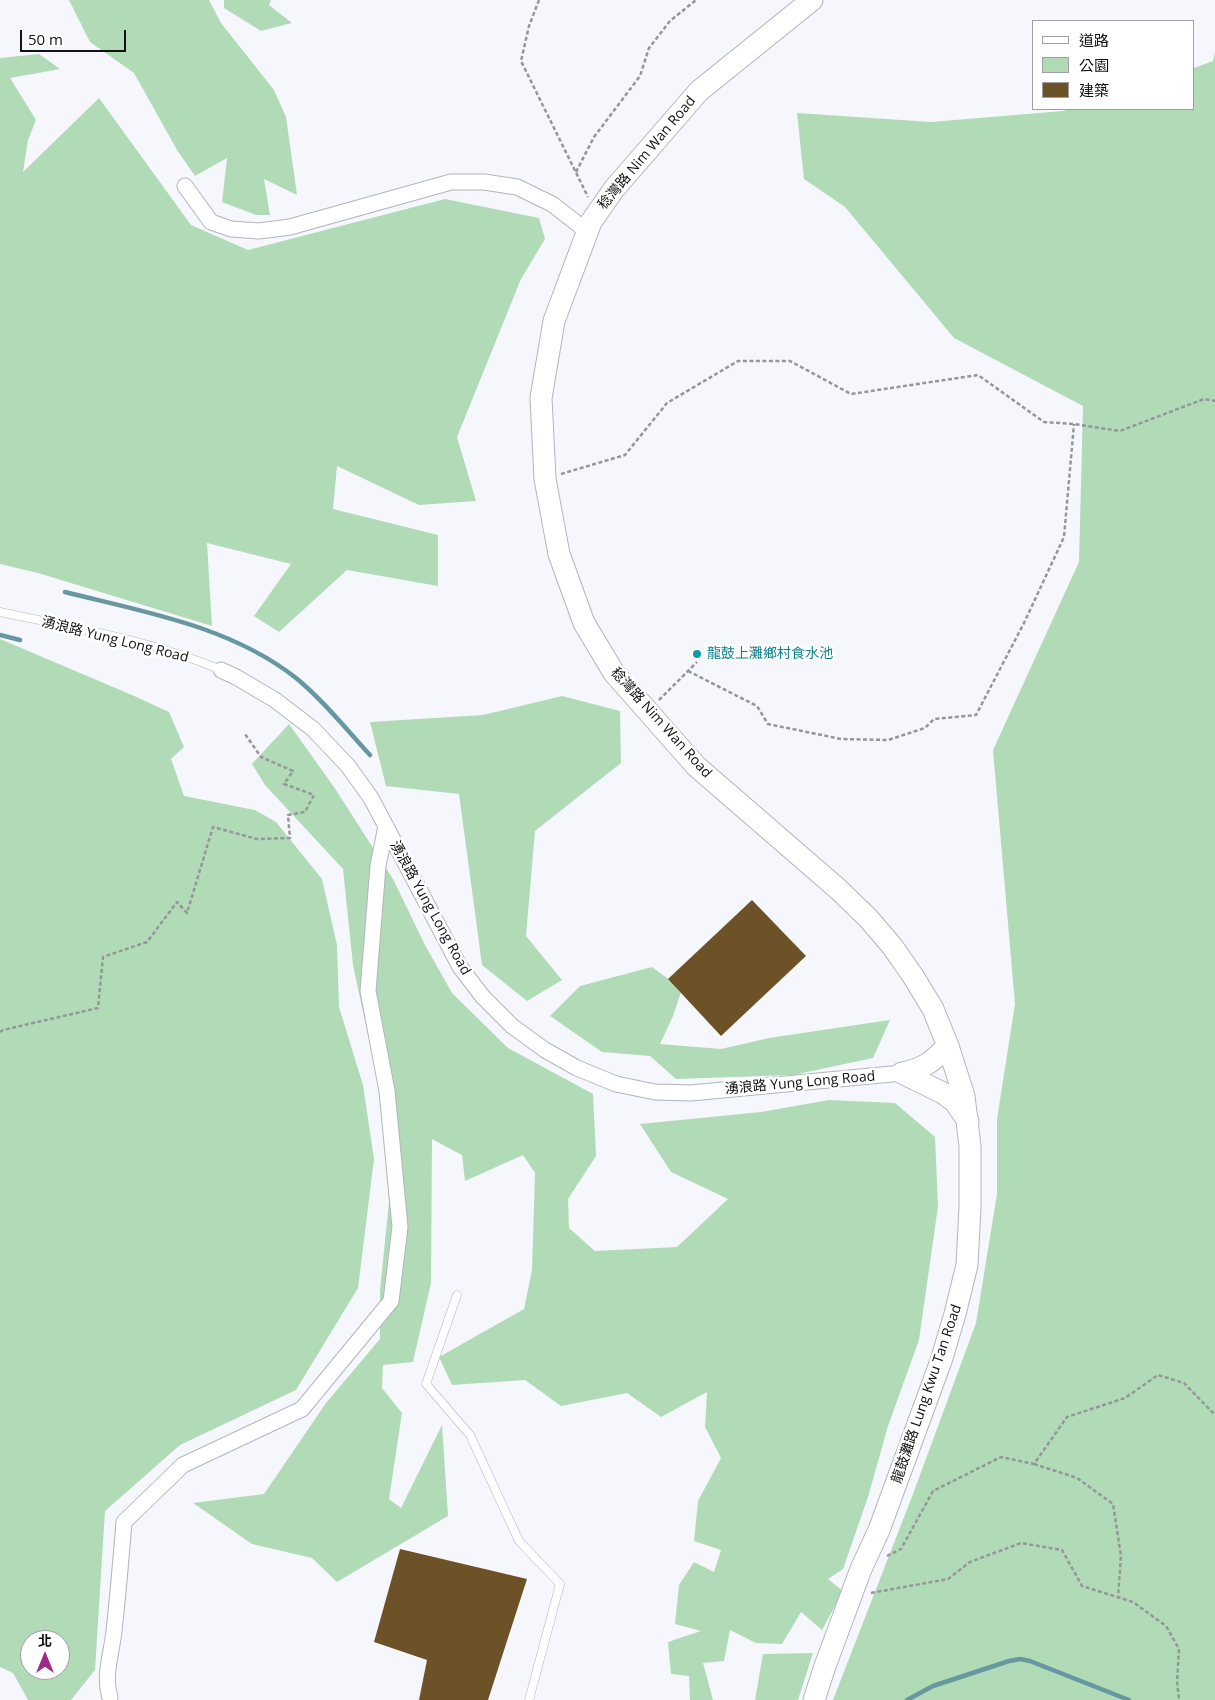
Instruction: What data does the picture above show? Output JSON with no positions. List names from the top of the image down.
{
  "streets": {
    "street": ["稔灣路 Nim Wan Road", "湧浪路 Yung Long Road", "龍鼓灘路 Lung Kwu Tan Road"]
  },
  "crossings": [
    ["稔灣路 Nim Wan Road", "龍鼓灘路 Lung Kwu Tan Road"]
  ],
  "places": ["龍鼓上灘鄉村食水池"],
  "legend": ["道路", "公園", "建築"],
  "scale_bar": "50 m",
  "north": "top"
}
